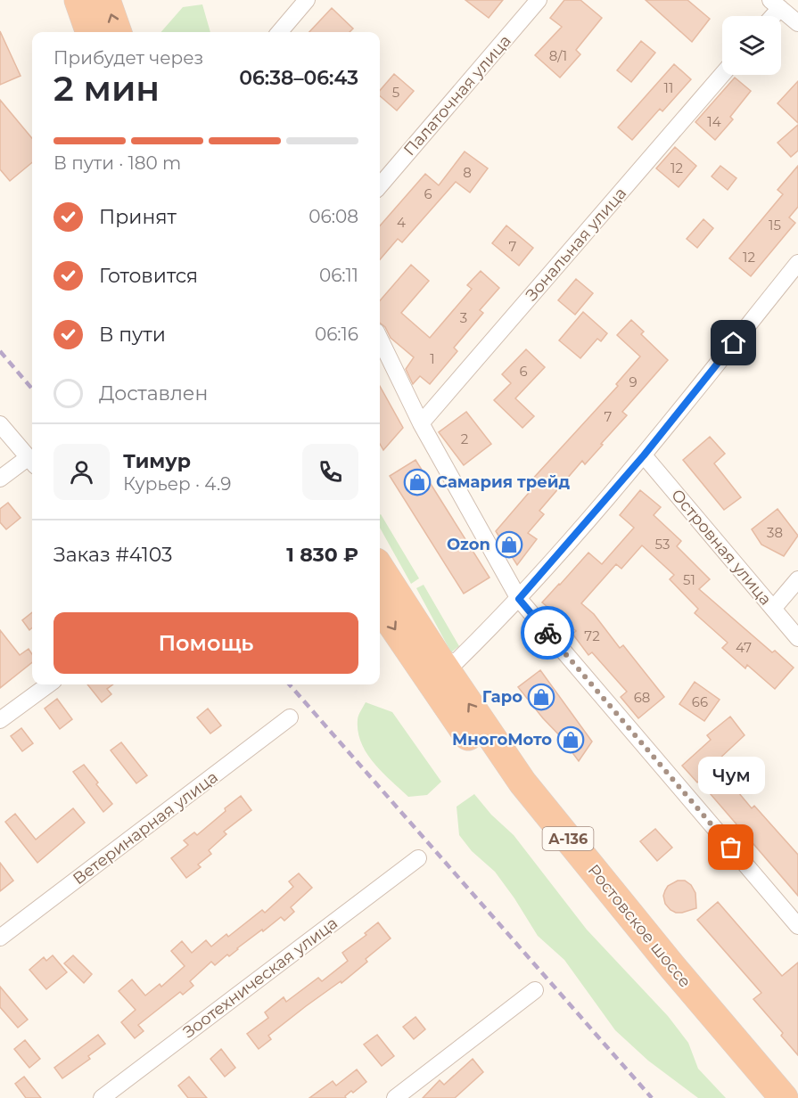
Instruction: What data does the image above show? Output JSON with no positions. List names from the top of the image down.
{
  "streets": {
    "highway": ["А-136", "Ростовское шоссе"],
    "street": [
      "Палаточная улица",
      "Зональная улица",
      "Островная улица",
      "Ветеринарная улица",
      "Зоотехническая улица"
    ]
  },
  "places": {
    "shop": [
      "Самария трейд",
      "Ozon",
      "Гаро",
      "МногоМото"
    ],
    "other": ["Чум"]
  },
  "house_numbers": [
    "8/1",
    "11",
    "5",
    "14",
    "12",
    "8",
    "6",
    "4",
    "15",
    "7",
    "12",
    "3",
    "1",
    "6",
    "9",
    "7",
    "2",
    "38",
    "53",
    "51",
    "72",
    "47",
    "68",
    "66"
  ],
  "page": {
    "heading": ["2 мин", "Прибудет через", "06:38–06:43"],
    "panel": [
      "Тимур",
      "Курьер · 4.9",
      "Заказ #4103",
      "1 830 ₽"
    ],
    "bar": "В пути · 180 m",
    "list": [
      ["Принят", "06:08"],
      ["Готовится", "06:11"],
      ["В пути", "06:16"],
      "Доставлен"
    ],
    "buttons": "Помощь",
    "bubble": "Чум"
  }
}
